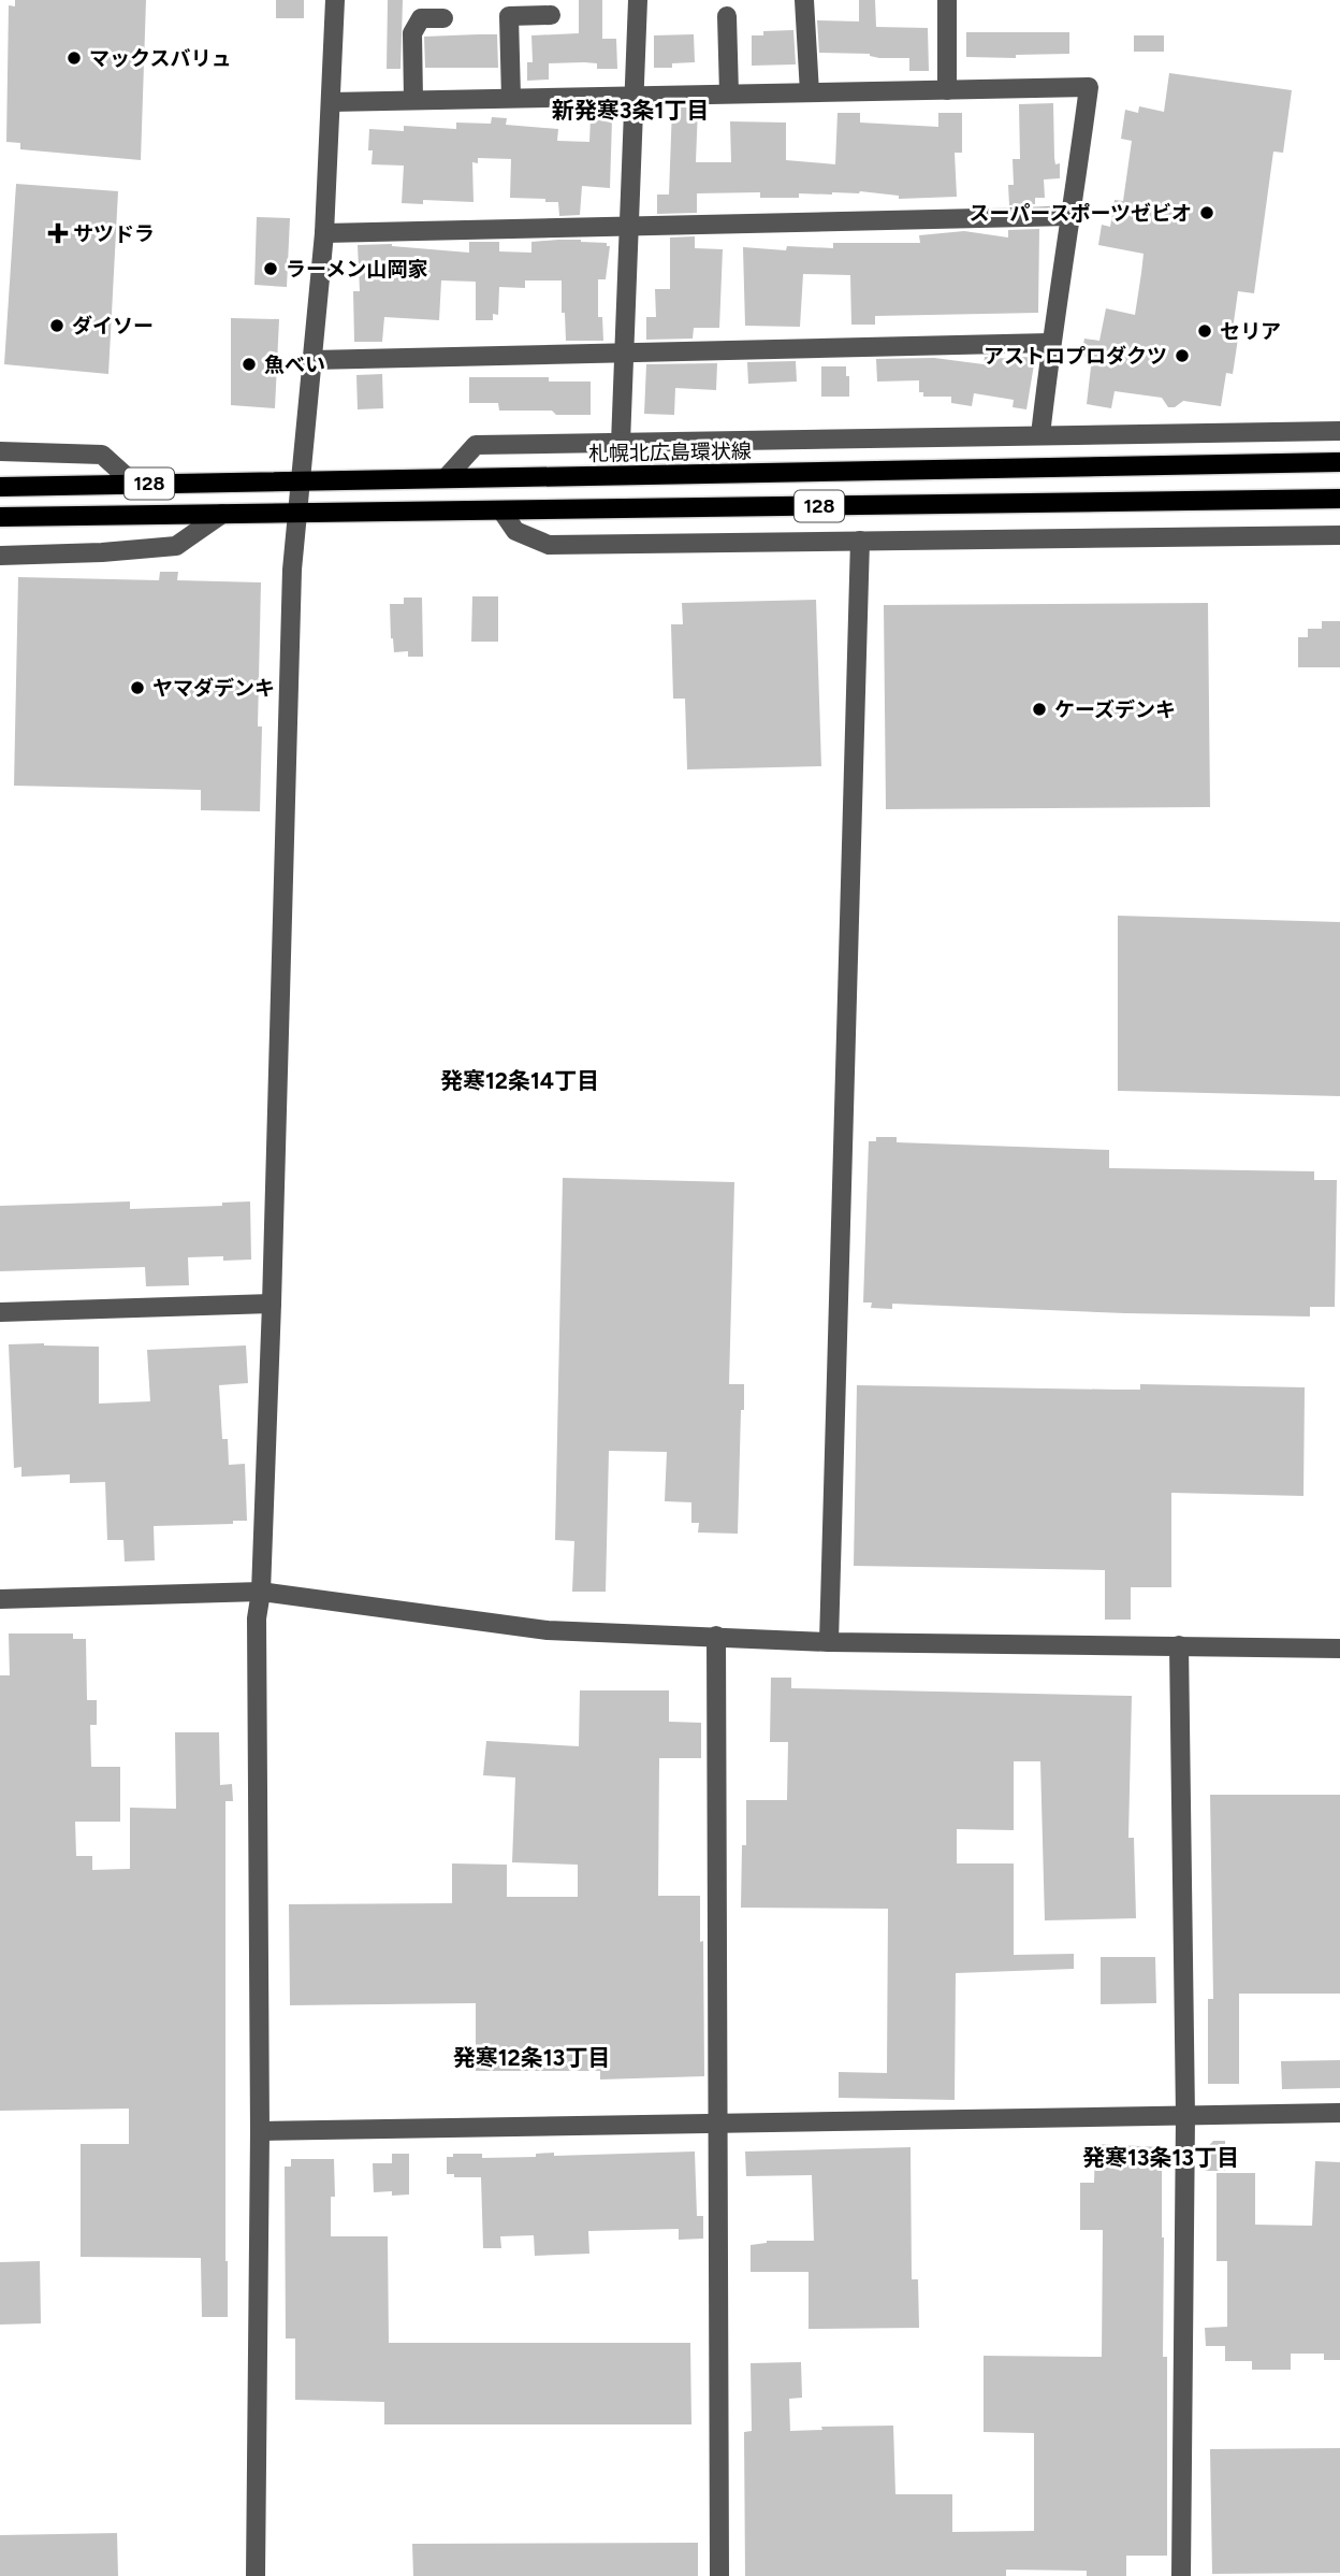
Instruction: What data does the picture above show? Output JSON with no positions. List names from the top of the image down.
{
  "streets": {
    "main road": ["札幌北広島環状線", "128"]
  },
  "districts": [
    "新発寒3条1丁目",
    "発寒12条14丁目",
    "発寒12条13丁目",
    "発寒13条13丁目"
  ],
  "places": {
    "other": [
      "マックスバリュ",
      "スーパースポーツゼビオ",
      "ラーメン山岡家",
      "ダイソー",
      "セリア",
      "アストロプロダクツ",
      "魚べい",
      "ヤマダデンキ",
      "ケーズデンキ"
    ],
    "health": ["サツドラ"]
  }
}
